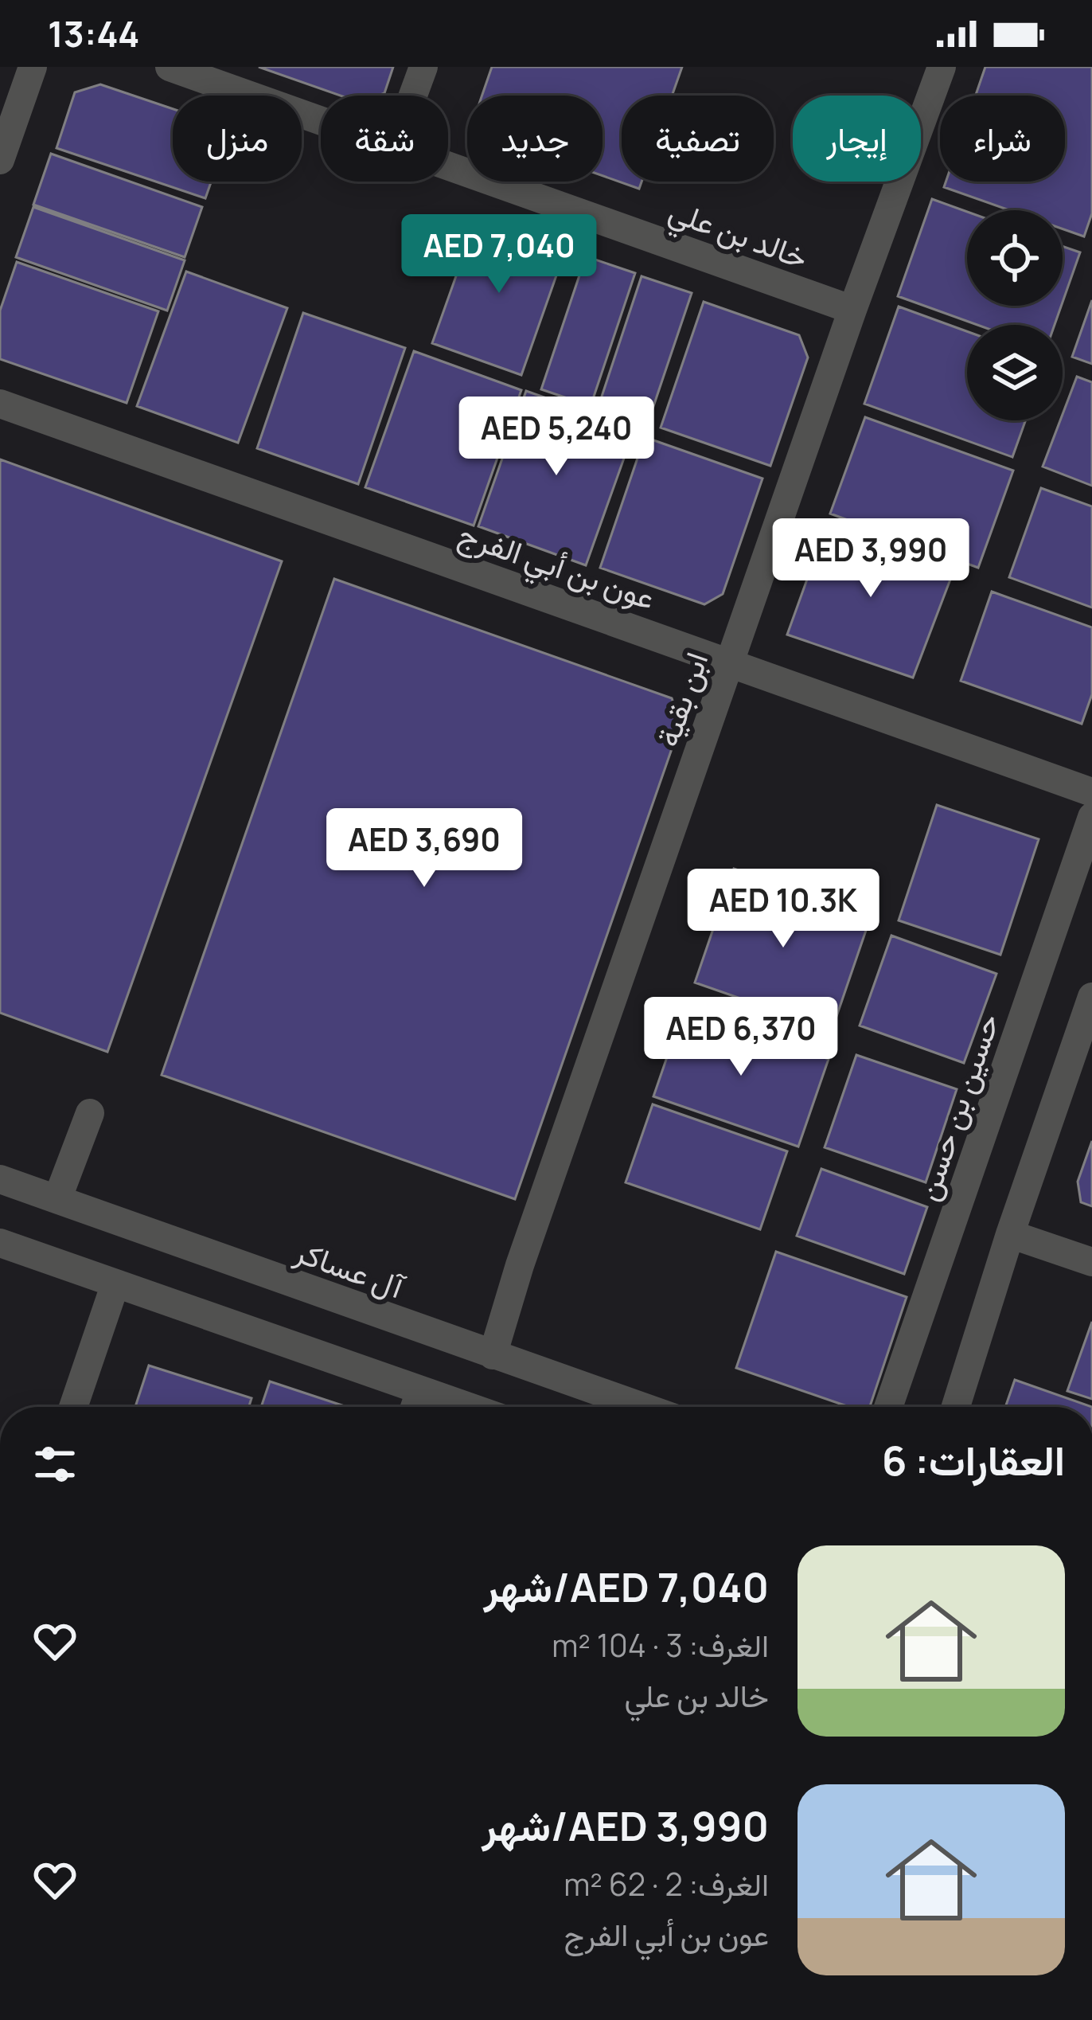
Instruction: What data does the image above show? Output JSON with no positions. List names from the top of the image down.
{
  "streets": {
    "street": [
      "خالد بن علي",
      "عون بن أبي الفرج",
      "ابن بقية",
      "حسين بن حسن",
      "آل عساكر"
    ]
  },
  "crossings": [
    ["خالد بن علي", "ابن بقية"],
    ["عون بن أبي الفرج", "ابن بقية"],
    ["ابن بقية", "آل عساكر"]
  ],
  "page": {
    "status": "13:44",
    "chip": [
      "شراء",
      "إيجار",
      "تصفية",
      "جديد",
      "شقة",
      "منزل"
    ],
    "price": [
      "AED 7,040",
      "AED 5,240",
      "AED 3,990",
      "AED 3,690",
      "AED 10.3K",
      "AED 6,370"
    ],
    "heading": "العقارات: 6",
    "list": [
      {
        "name": "AED 7,040/شهر",
        "note": "الغرف: 3 · 104 m² · خالد بن علي"
      },
      {
        "name": "AED 3,990/شهر",
        "note": "الغرف: 2 · 62 m² · عون بن أبي الفرج"
      }
    ]
  }
}
